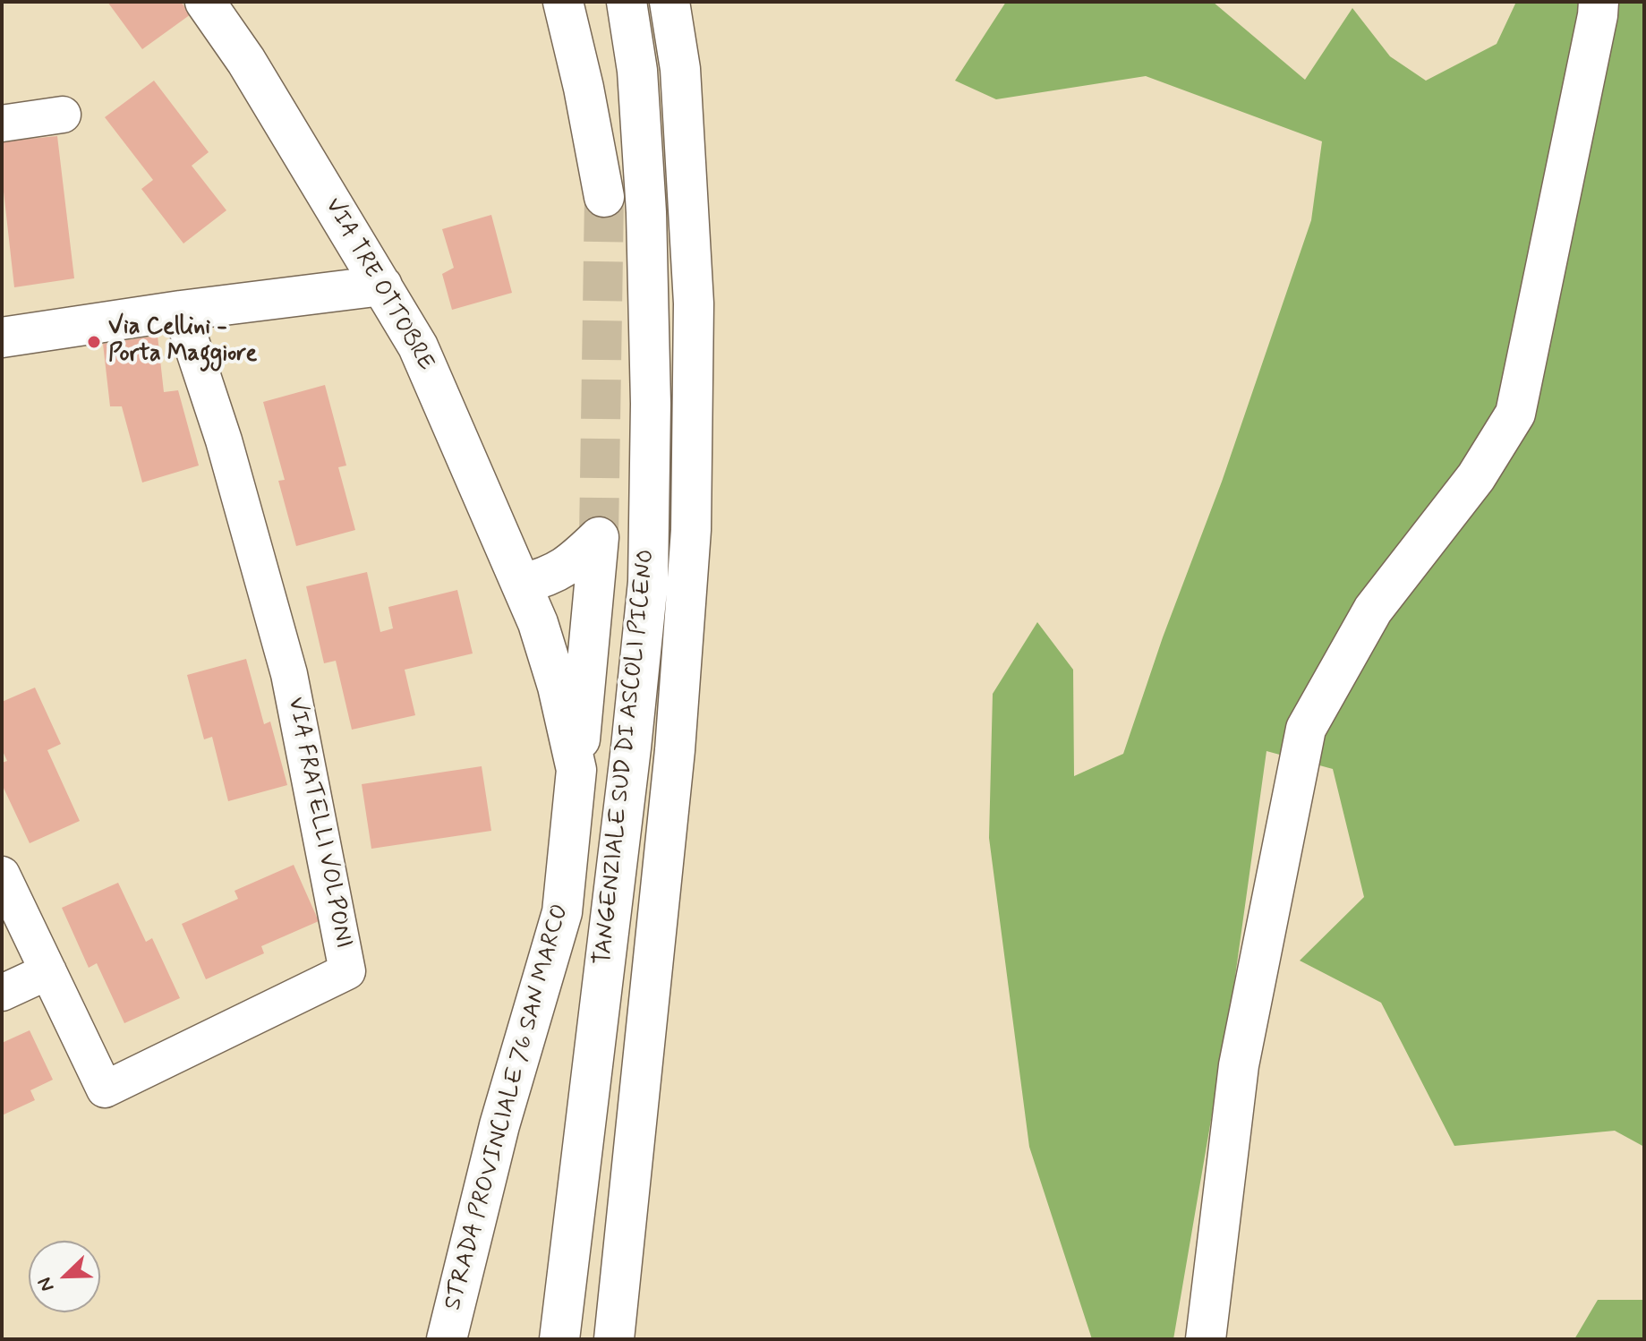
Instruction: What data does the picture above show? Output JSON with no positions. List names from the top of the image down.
{
  "streets": {
    "main road": ["VIA TRE OTTOBRE", "TANGENZIALE SUD DI ASCOLI PICENO", "STRADA PROVINCIALE 76 SAN MARCO"],
    "street": ["VIA FRATELLI VOLPONI"]
  },
  "crossings": [
    ["VIA TRE OTTOBRE", "STRADA PROVINCIALE 76 SAN MARCO"]
  ],
  "places": ["Via Cellini - Porta Maggiore"],
  "north": "bottom left"
}
